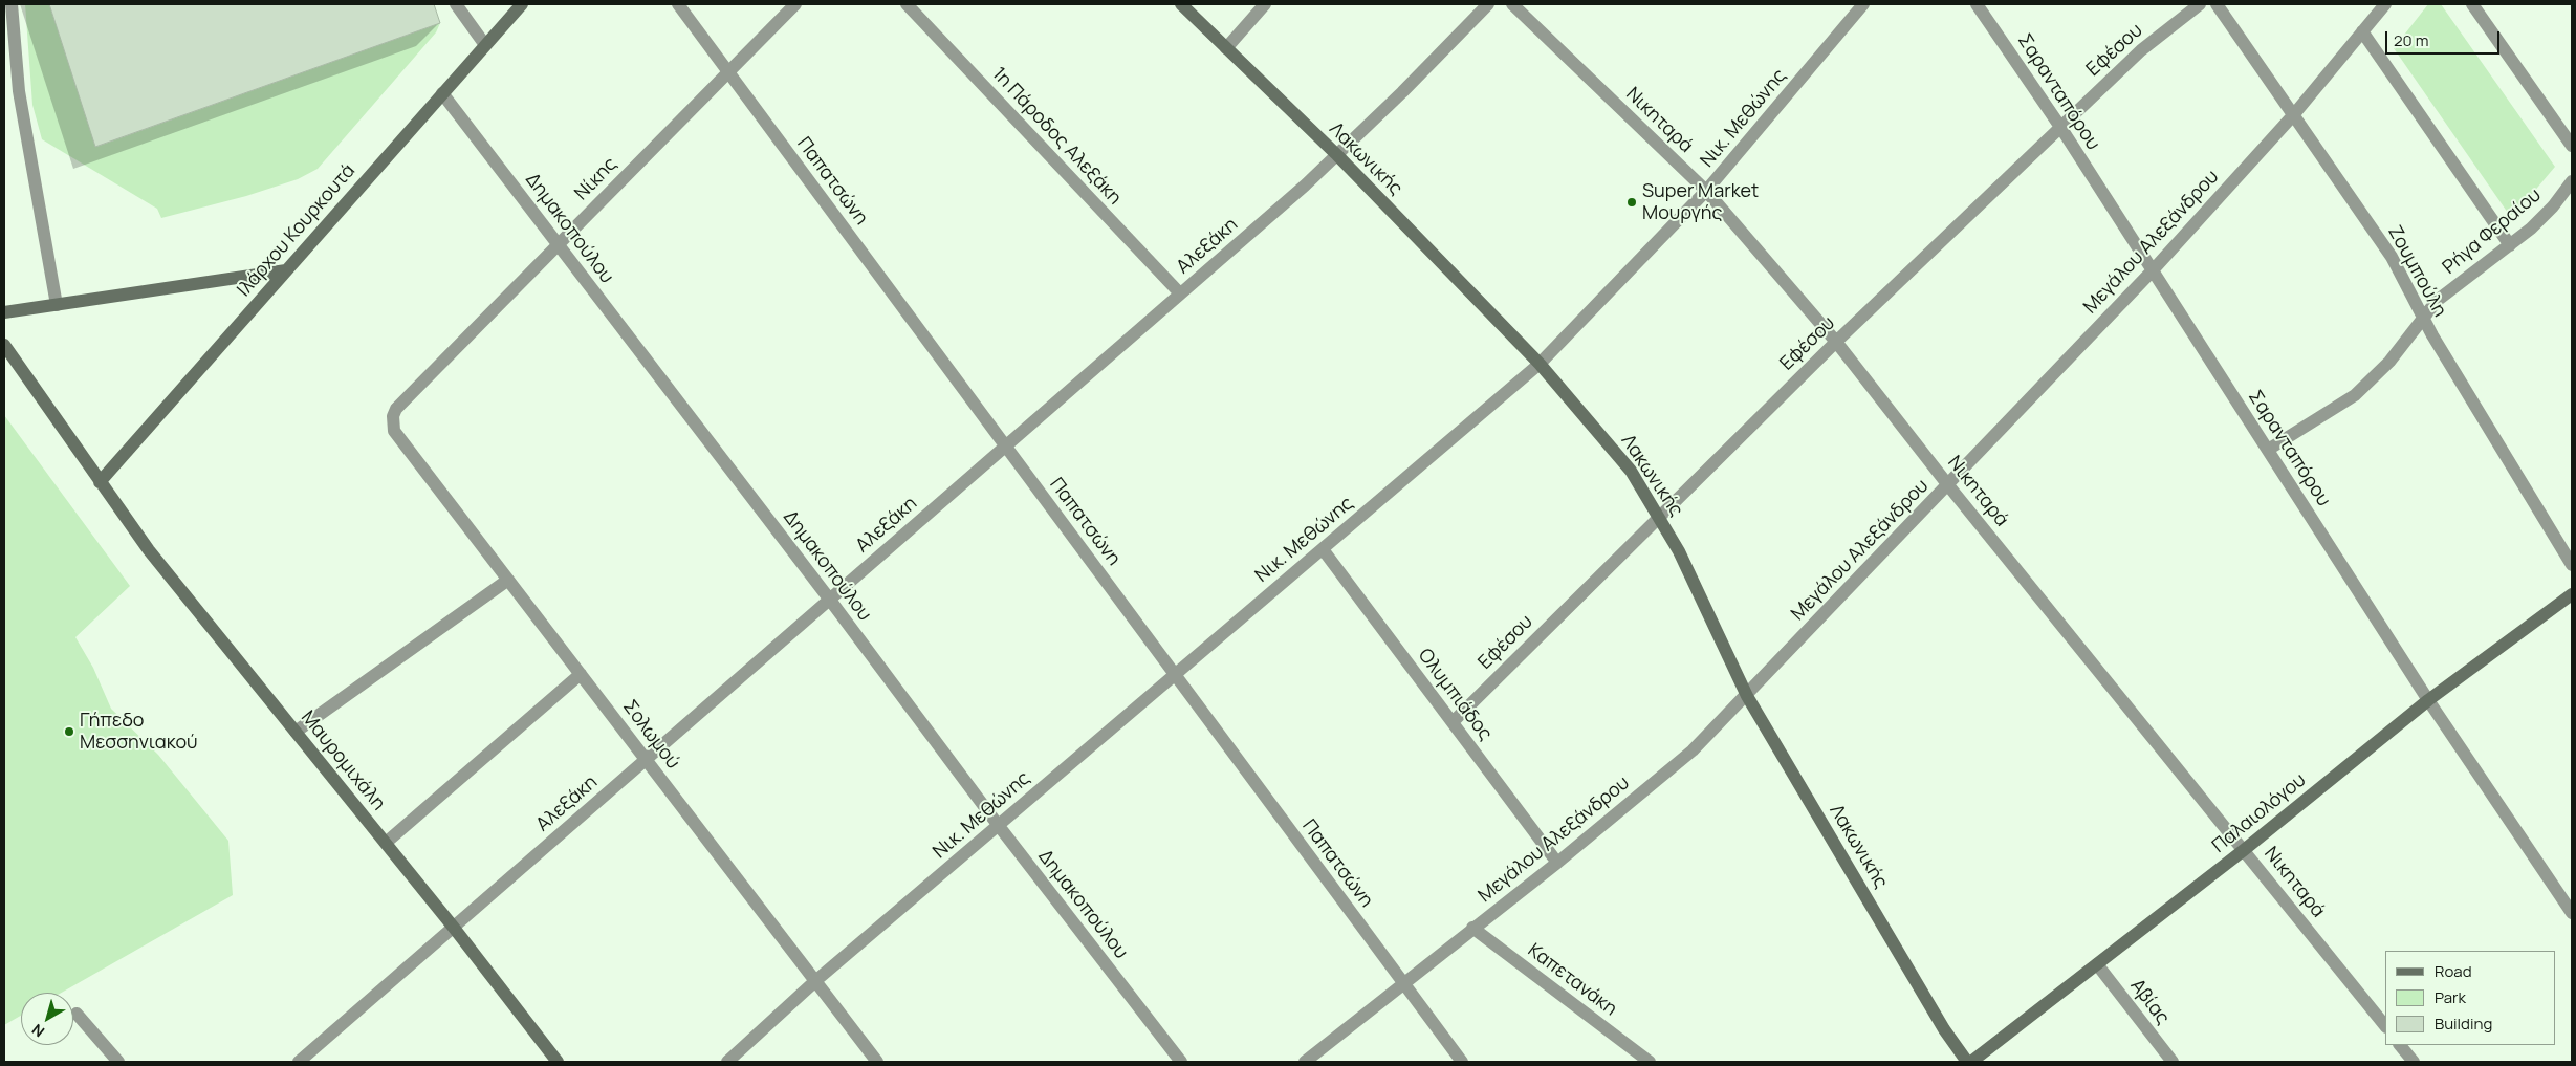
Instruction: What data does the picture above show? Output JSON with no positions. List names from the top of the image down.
{
  "streets": {
    "main road": [
      "Λακωνικής",
      "Ιλάρχου Κουρκουτά",
      "Μαυρομιχάλη",
      "Παλαιολόγου"
    ],
    "street": [
      "Εφέσου",
      "Σαρανταπόρου",
      "Νικ. Μεθώνης",
      "Νικηταρά",
      "1η Πάροδος Αλεξάκη",
      "Νίκης",
      "Παπατσώνη",
      "Δημακοπούλου",
      "Ρήγα Φεραίου",
      "Μεγάλου Αλεξάνδρου",
      "Αλεξάκη",
      "Ζουμπούλη",
      "Ολυμπιάδος",
      "Σολωμού",
      "Καπετανάκη",
      "Αβίας"
    ]
  },
  "crossings": [
    ["Εφέσου", "Σαρανταπόρου"],
    ["Εφέσου", "Νικηταρά"],
    ["Εφέσου", "Λακωνικής"],
    ["Εφέσου", "Ολυμπιάδος"],
    ["Σαρανταπόρου", "Ρήγα Φεραίου"],
    ["Σαρανταπόρου", "Μεγάλου Αλεξάνδρου"],
    ["Σαρανταπόρου", "Παλαιολόγου"],
    ["Νικ. Μεθώνης", "Νικηταρά"],
    ["Νικ. Μεθώνης", "Λακωνικής"],
    ["Νικ. Μεθώνης", "Παπατσώνη"],
    ["Νικ. Μεθώνης", "Δημακοπούλου"],
    ["Νικ. Μεθώνης", "Ολυμπιάδος"],
    ["Νικ. Μεθώνης", "Σολωμού"],
    ["Νικηταρά", "Μεγάλου Αλεξάνδρου"],
    ["Νικηταρά", "Παλαιολόγου"],
    ["1η Πάροδος Αλεξάκη", "Αλεξάκη"],
    ["Λακωνικής", "Μεγάλου Αλεξάνδρου"],
    ["Λακωνικής", "Αλεξάκη"],
    ["Νίκης", "Παπατσώνη"],
    ["Νίκης", "Δημακοπούλου"],
    ["Νίκης", "Σολωμού"],
    ["Παπατσώνη", "Μεγάλου Αλεξάνδρου"],
    ["Παπατσώνη", "Αλεξάκη"],
    ["Δημακοπούλου", "Ιλάρχου Κουρκουτά"],
    ["Δημακοπούλου", "Αλεξάκη"],
    ["Ιλάρχου Κουρκουτά", "Μαυρομιχάλη"],
    ["Ρήγα Φεραίου", "Ζουμπούλη"],
    ["Μεγάλου Αλεξάνδρου", "Ζουμπούλη"],
    ["Μεγάλου Αλεξάνδρου", "Ολυμπιάδος"],
    ["Μεγάλου Αλεξάνδρου", "Καπετανάκη"],
    ["Αλεξάκη", "Σολωμού"],
    ["Αλεξάκη", "Μαυρομιχάλη"],
    ["Παλαιολόγου", "Αβίας"]
  ],
  "places": ["Super Market Μουργής", "Γήπεδο Μεσσηνιακού"],
  "legend": ["Road", "Park", "Building"],
  "scale_bar": "20 m",
  "north": "bottom left"
}
